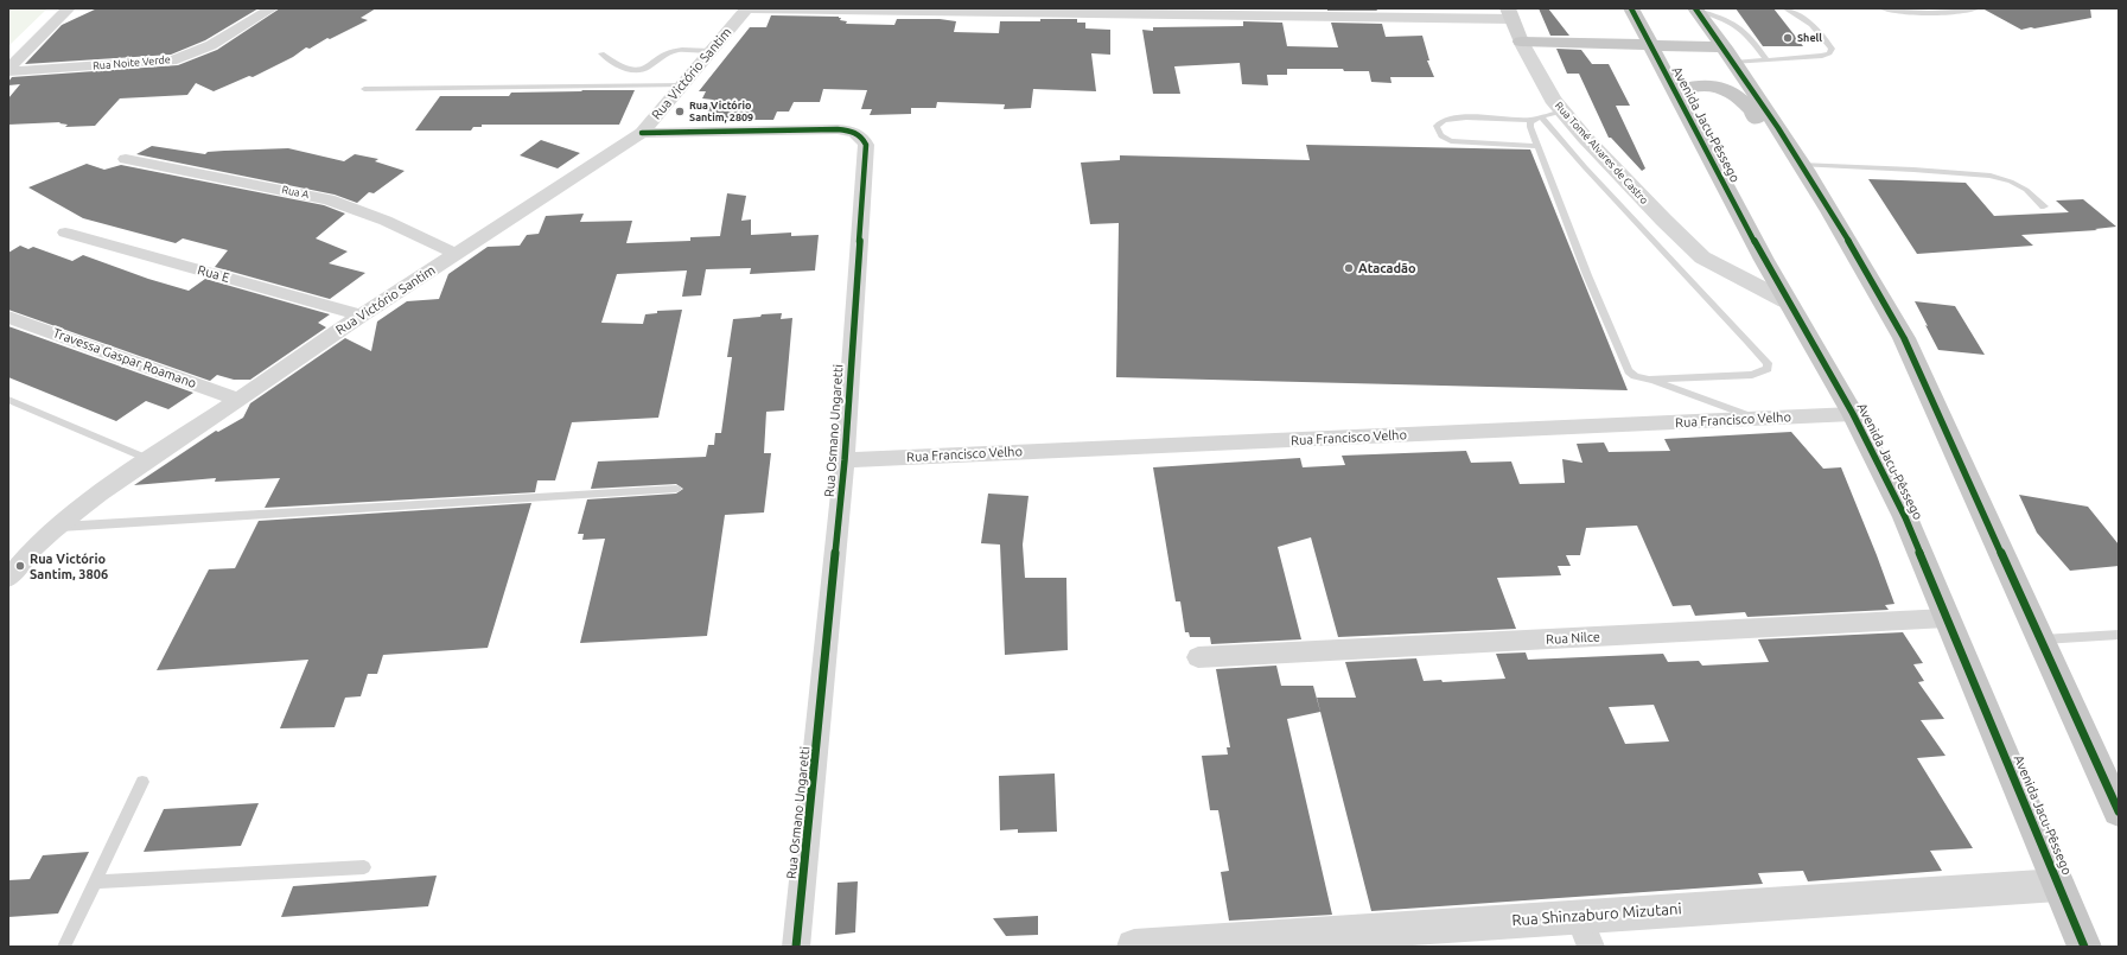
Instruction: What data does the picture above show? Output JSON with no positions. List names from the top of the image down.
{
  "streets": {
    "highway": ["Avenida Jacu-Pêssego"],
    "main road": ["Rua Tomé Alvares de Castro"],
    "street": [
      "Rua Noite Verde",
      "Rua Victório Santim",
      "Rua A",
      "Rua E",
      "Travessa Gaspar Roamano",
      "Rua Francisco Velho",
      "Rua Osmano Ungaretti",
      "Rua Nilce",
      "Rua Shinzaburo Mizutani"
    ]
  },
  "crossings": [
    ["Rua Victório Santim", "Rua A"],
    ["Rua Victório Santim", "Rua E"],
    ["Rua Victório Santim", "Travessa Gaspar Roamano"],
    ["Rua Victório Santim", "Rua Osmano Ungaretti"],
    ["Avenida Jacu-Pêssego", "Rua Tomé Alvares de Castro"],
    ["Avenida Jacu-Pêssego", "Rua Francisco Velho"],
    ["Avenida Jacu-Pêssego", "Rua Nilce"],
    ["Avenida Jacu-Pêssego", "Rua Shinzaburo Mizutani"],
    ["Rua Francisco Velho", "Rua Osmano Ungaretti"]
  ],
  "places": [
    "Shell",
    "Rua Victório Santim, 2809",
    "Atacadão",
    "Rua Victório Santim, 3806"
  ]
}
